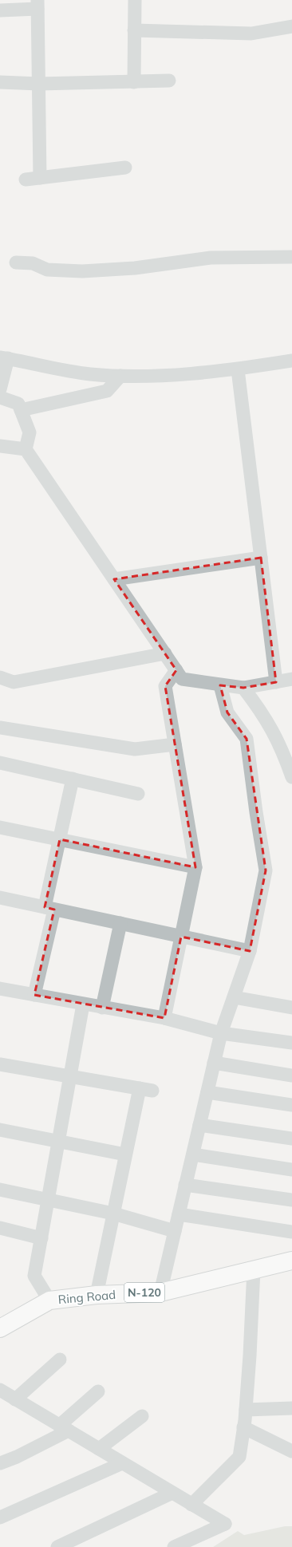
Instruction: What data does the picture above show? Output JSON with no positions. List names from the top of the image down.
{
  "streets": {
    "highway": ["N-120", "Ring Road"]
  }
}
